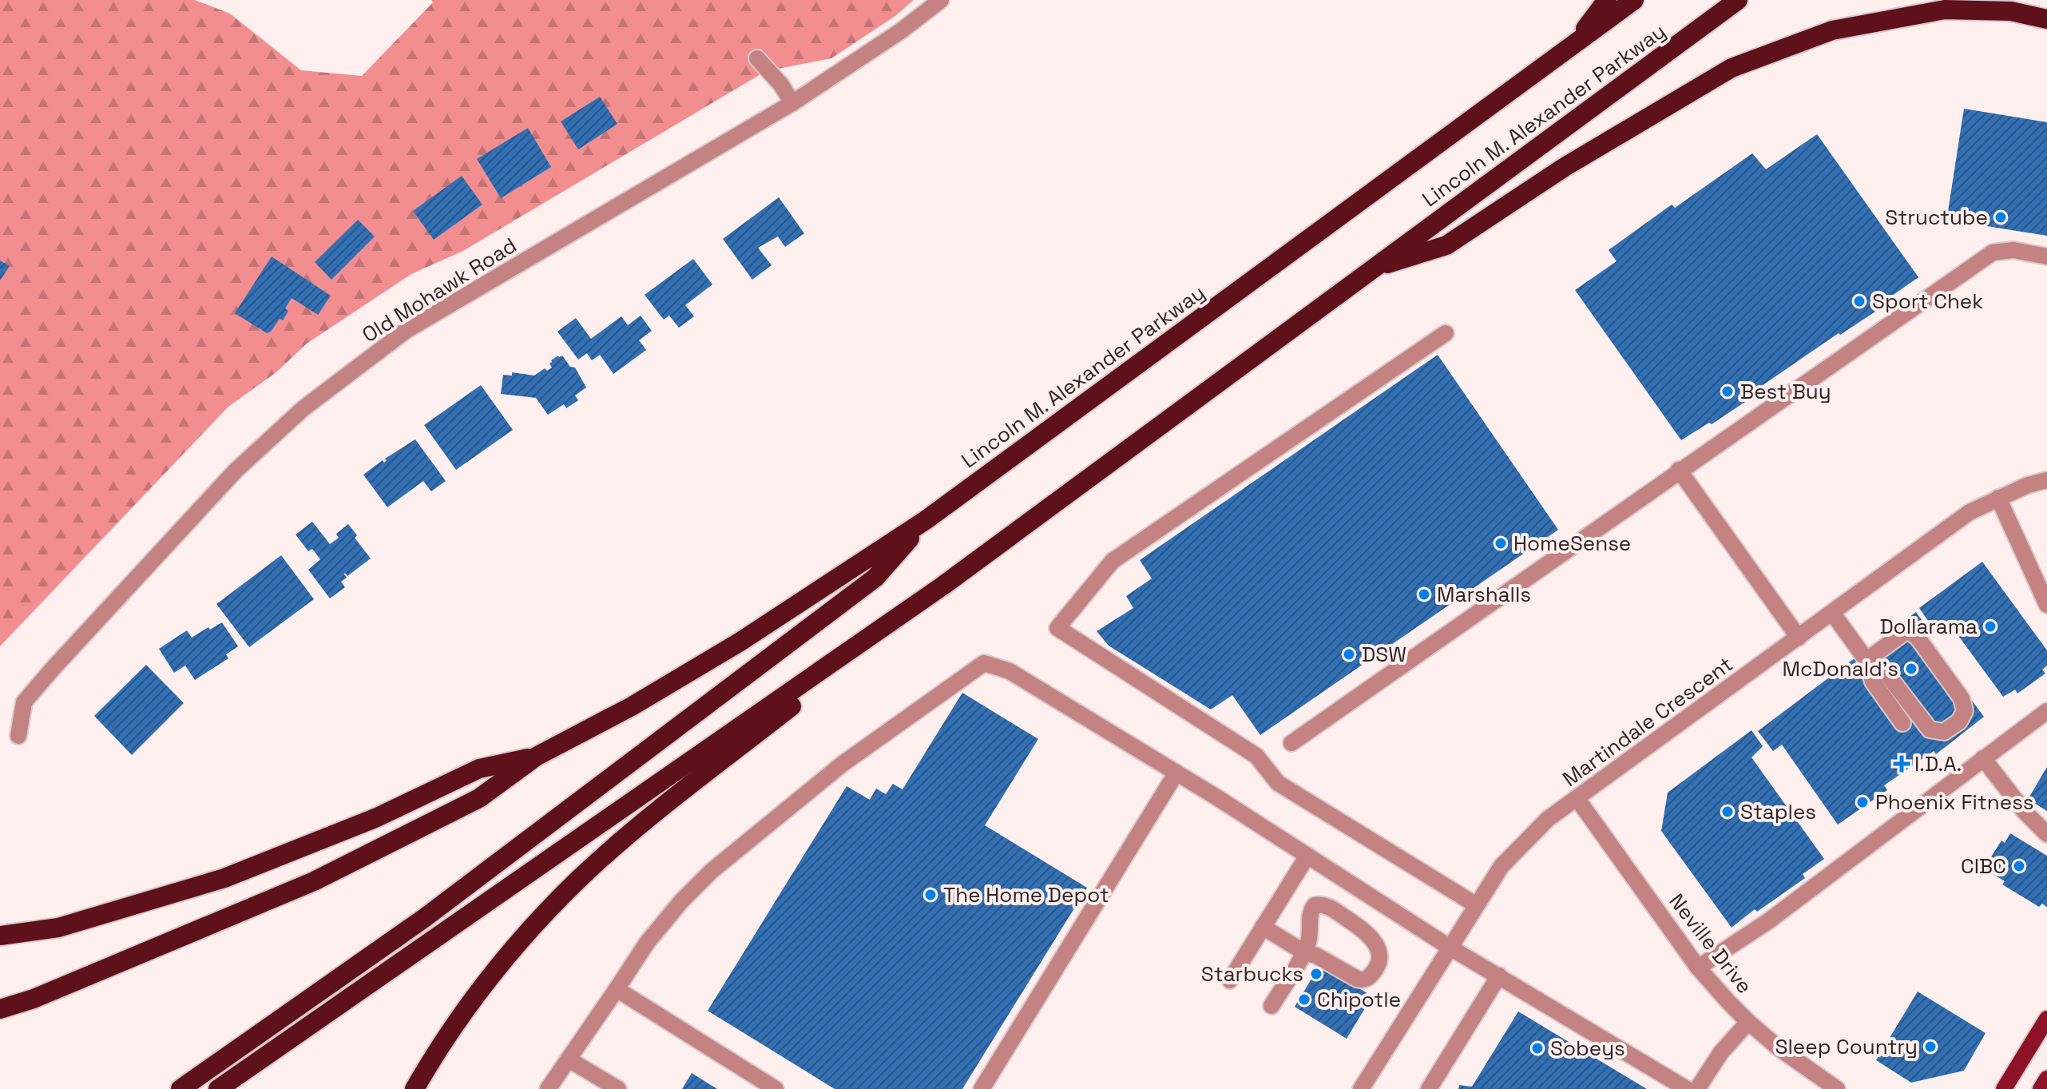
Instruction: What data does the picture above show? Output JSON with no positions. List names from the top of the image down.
{
  "streets": {
    "highway": ["Lincoln M. Alexander Parkway"],
    "street": ["Old Mohawk Road", "Martindale Crescent", "Neville Drive"]
  },
  "crossings": [
    ["Martindale Crescent", "Neville Drive"]
  ],
  "places": {
    "other": [
      "Structube",
      "Sport Chek",
      "Best Buy",
      "HomeSense",
      "Marshalls",
      "Dollarama",
      "DSW",
      "McDonald's",
      "Phoenix Fitness",
      "Staples",
      "CIBC",
      "The Home Depot",
      "Starbucks",
      "Chipotle",
      "Sleep Country",
      "Sobeys"
    ],
    "health": ["I.D.A."]
  }
}
